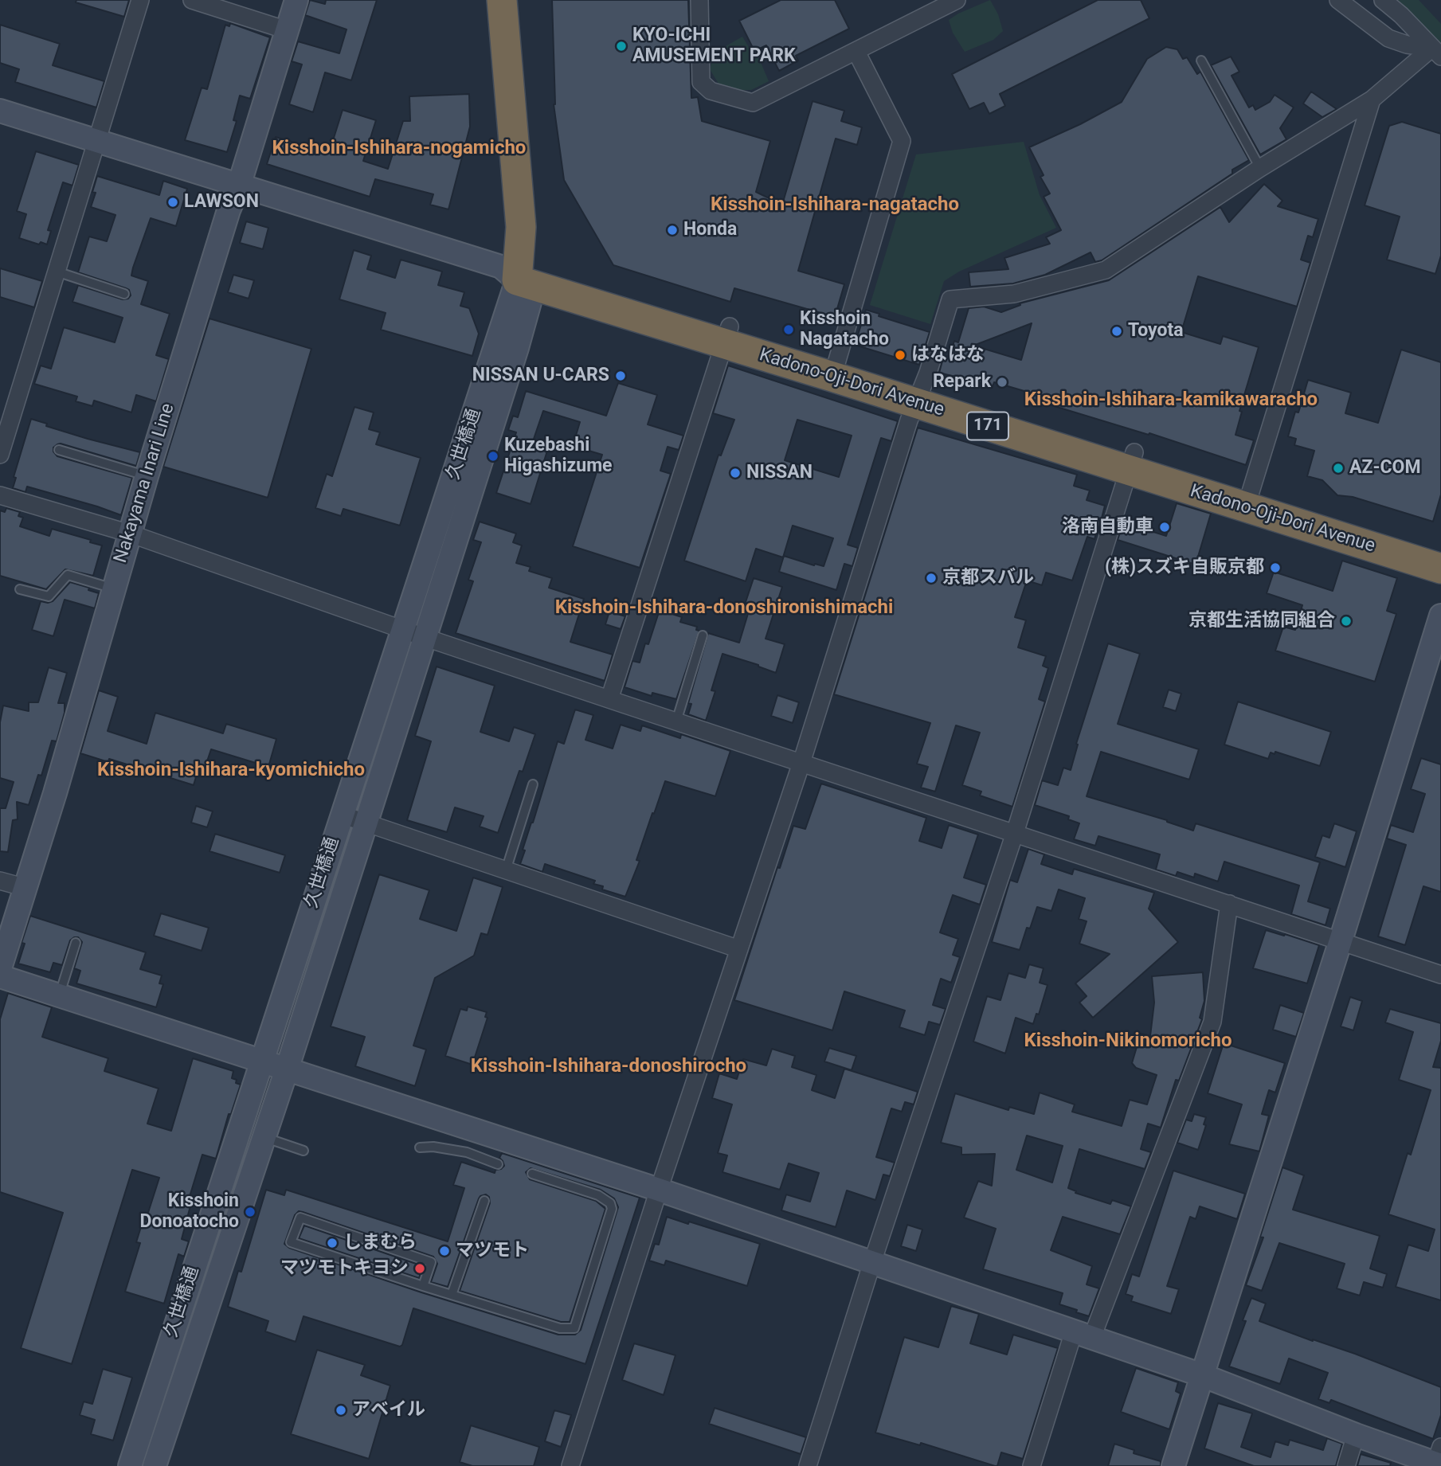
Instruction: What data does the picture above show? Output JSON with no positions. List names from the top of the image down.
{
  "streets": {
    "highway": ["Kadono-Oji-Dori Avenue", "171"],
    "street": ["久世橋通", "Nakayama Inari Line"]
  },
  "crossings": [
    ["Kadono-Oji-Dori Avenue", "久世橋通"]
  ],
  "districts": [
    "Kisshoin-Ishihara-nogamicho",
    "Kisshoin-Ishihara-nagatacho",
    "Kisshoin-Ishihara-kamikawaracho",
    "Kisshoin-Ishihara-donoshironishimachi",
    "Kisshoin-Ishihara-kyomichicho",
    "Kisshoin-Nikinomoricho",
    "Kisshoin-Ishihara-donoshirocho"
  ],
  "places": [
    "KYO-ICHI AMUSEMENT PARK",
    "LAWSON",
    "Honda",
    "Kisshoin Nagatacho",
    "Toyota",
    "はなはな",
    "NISSAN U-CARS",
    "Repark",
    "Kuzebashi Higashizume",
    "AZ-COM",
    "NISSAN",
    "洛南自動車",
    "(株)スズキ自販京都",
    "京都スバル",
    "京都生活協同組合",
    "Kisshoin Donoatocho",
    "しまむら",
    "マツモト",
    "マツモトキヨシ",
    "アベイル"
  ]
}
